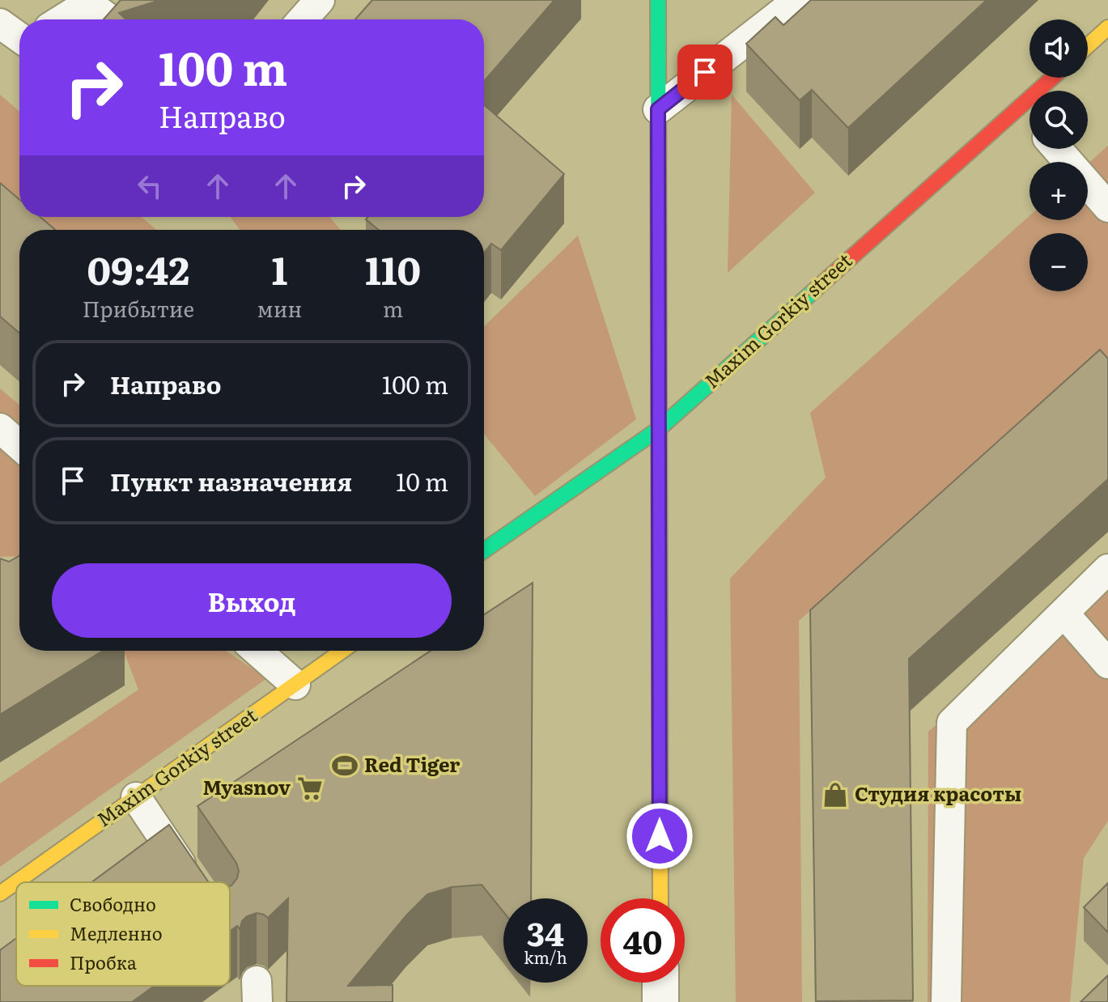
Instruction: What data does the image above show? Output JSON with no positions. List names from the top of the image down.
{
  "streets": {
    "street": ["Maxim Gorkiy street"]
  },
  "places": {
    "sports": ["Red Tiger"],
    "supermarket": ["Myasnov"],
    "shop": ["Студия красоты"]
  },
  "legend": ["Свободно", "Медленно", "Пробка"],
  "page": {
    "map_buttons": ["+", "−"],
    "turn": ["100 m", "Направо"],
    "eta": [
      "09:42",
      "Прибытие",
      "1",
      "мин",
      "110",
      "m"
    ],
    "list": [
      {
        "name": "Направо",
        "value": "100 m"
      },
      {
        "name": "Пункт назначения",
        "value": "10 m"
      }
    ],
    "buttons": "Выход",
    "speed": "34 km/h",
    "limit": "40"
  }
}
